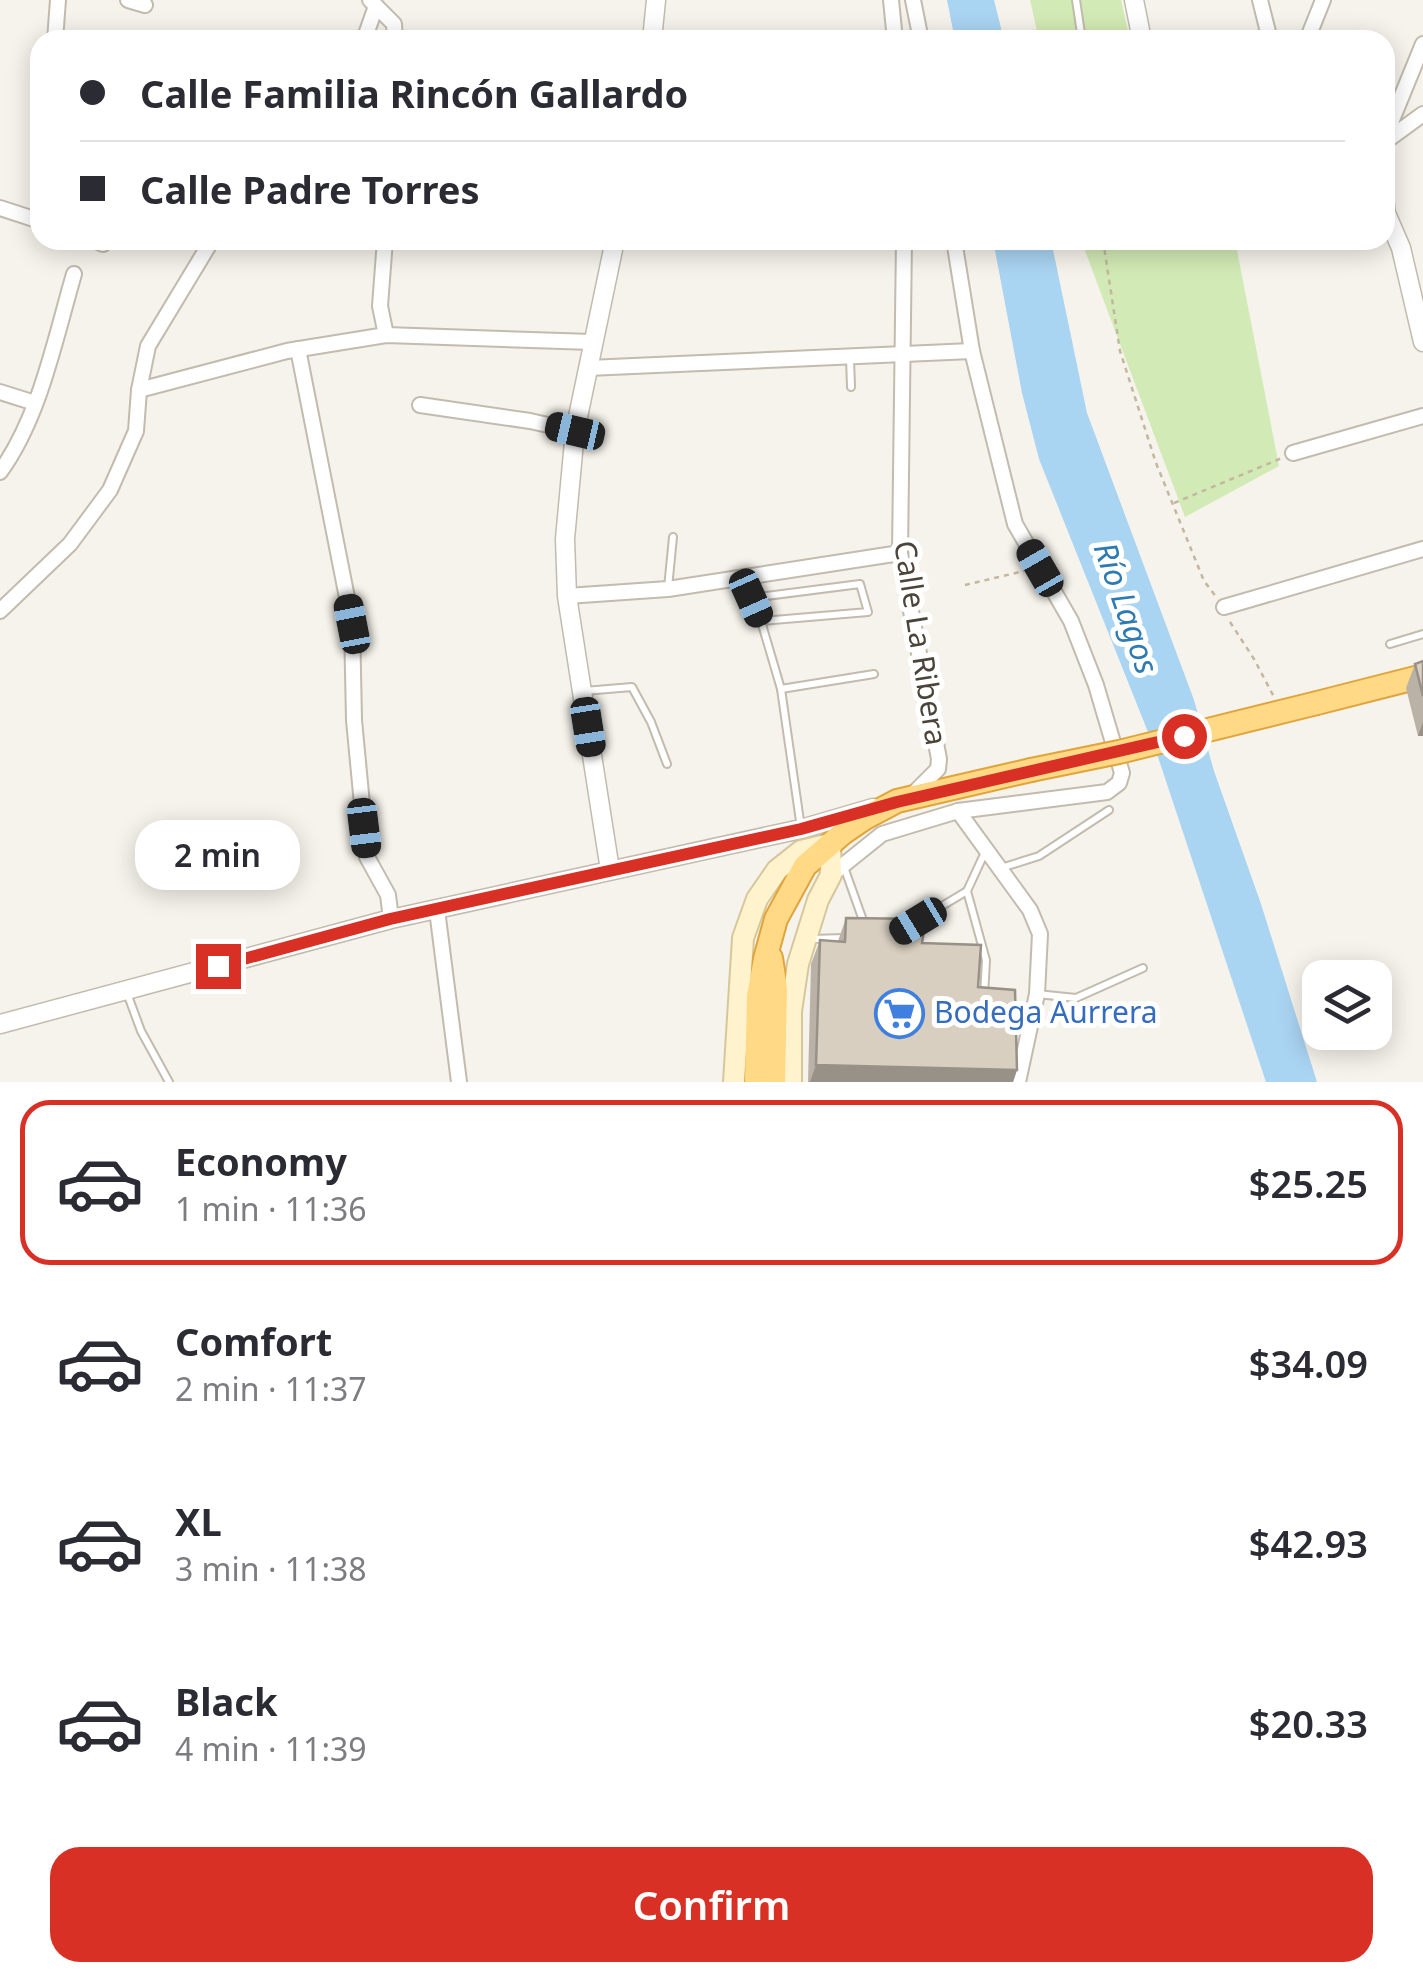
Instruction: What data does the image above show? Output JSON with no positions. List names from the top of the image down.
{
  "streets": {
    "street": ["Calle La Ribera"]
  },
  "water": ["Río Lagos"],
  "places": {
    "supermarket": ["Bodega Aurrera"]
  },
  "page": {
    "banner": ["Calle Familia Rincón Gallardo", "Calle Padre Torres"],
    "bubble": "2 min",
    "list": [
      {
        "name": "Economy",
        "note": "1 min · 11:36",
        "value": "$25.25"
      },
      {
        "name": "Comfort",
        "note": "2 min · 11:37",
        "value": "$34.09"
      },
      {
        "name": "XL",
        "note": "3 min · 11:38",
        "value": "$42.93"
      },
      {
        "name": "Black",
        "note": "4 min · 11:39",
        "value": "$20.33"
      }
    ],
    "buttons": "Confirm"
  }
}
